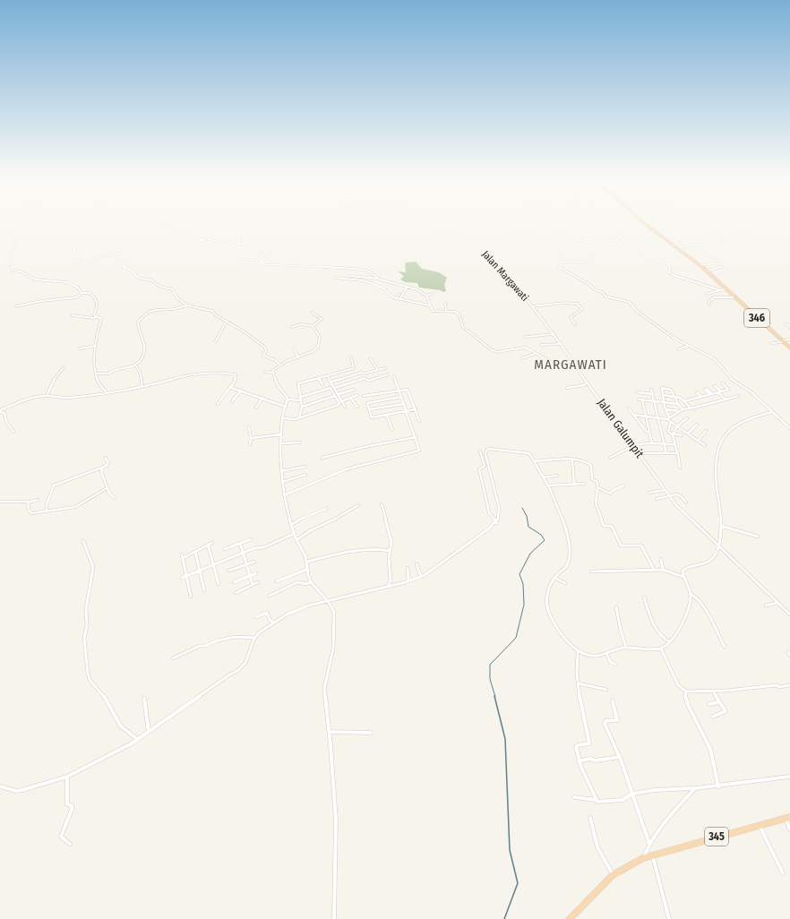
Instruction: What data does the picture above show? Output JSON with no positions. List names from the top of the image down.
{
  "streets": {
    "main road": ["346", "345"],
    "street": ["Jalan Margawati", "Jalan Galumpit"]
  },
  "crossings": [
    ["Jalan Margawati", "Jalan Galumpit"]
  ],
  "districts": ["MARGAWATI"]
}
